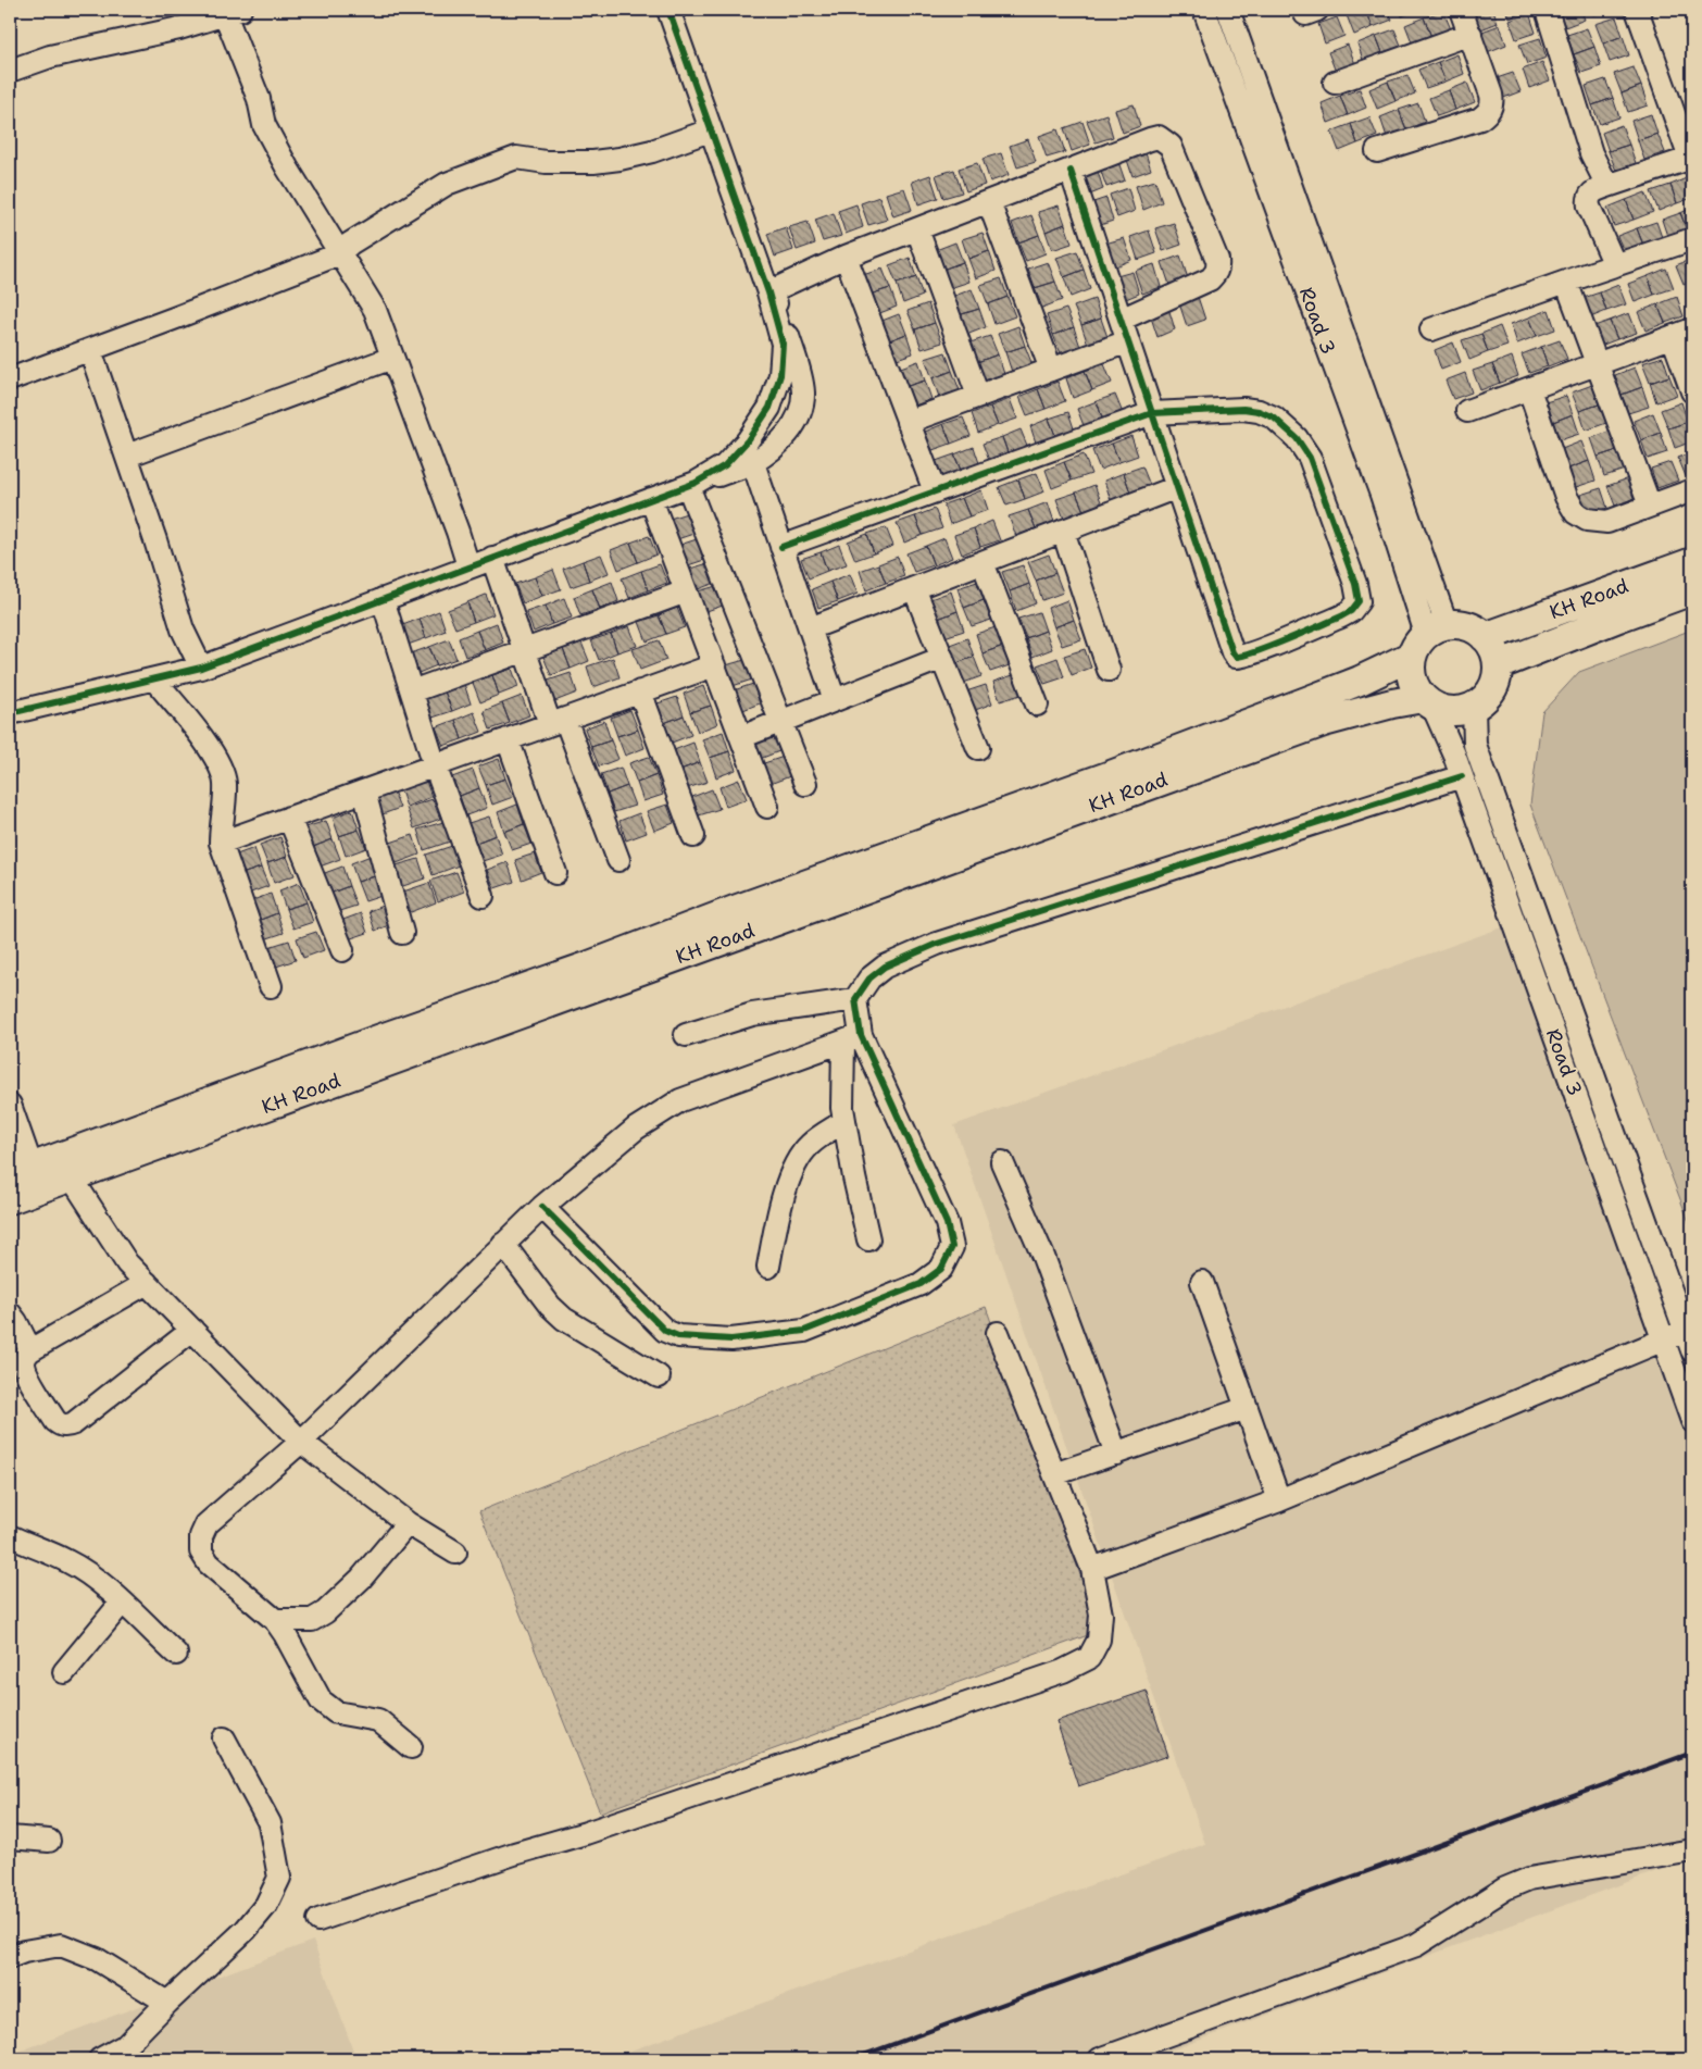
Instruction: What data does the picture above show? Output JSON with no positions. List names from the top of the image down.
{
  "streets": {
    "main road": ["KH Road"],
    "street": ["Road 3"]
  },
  "crossings": [
    ["Road 3", "KH Road"]
  ]
}
